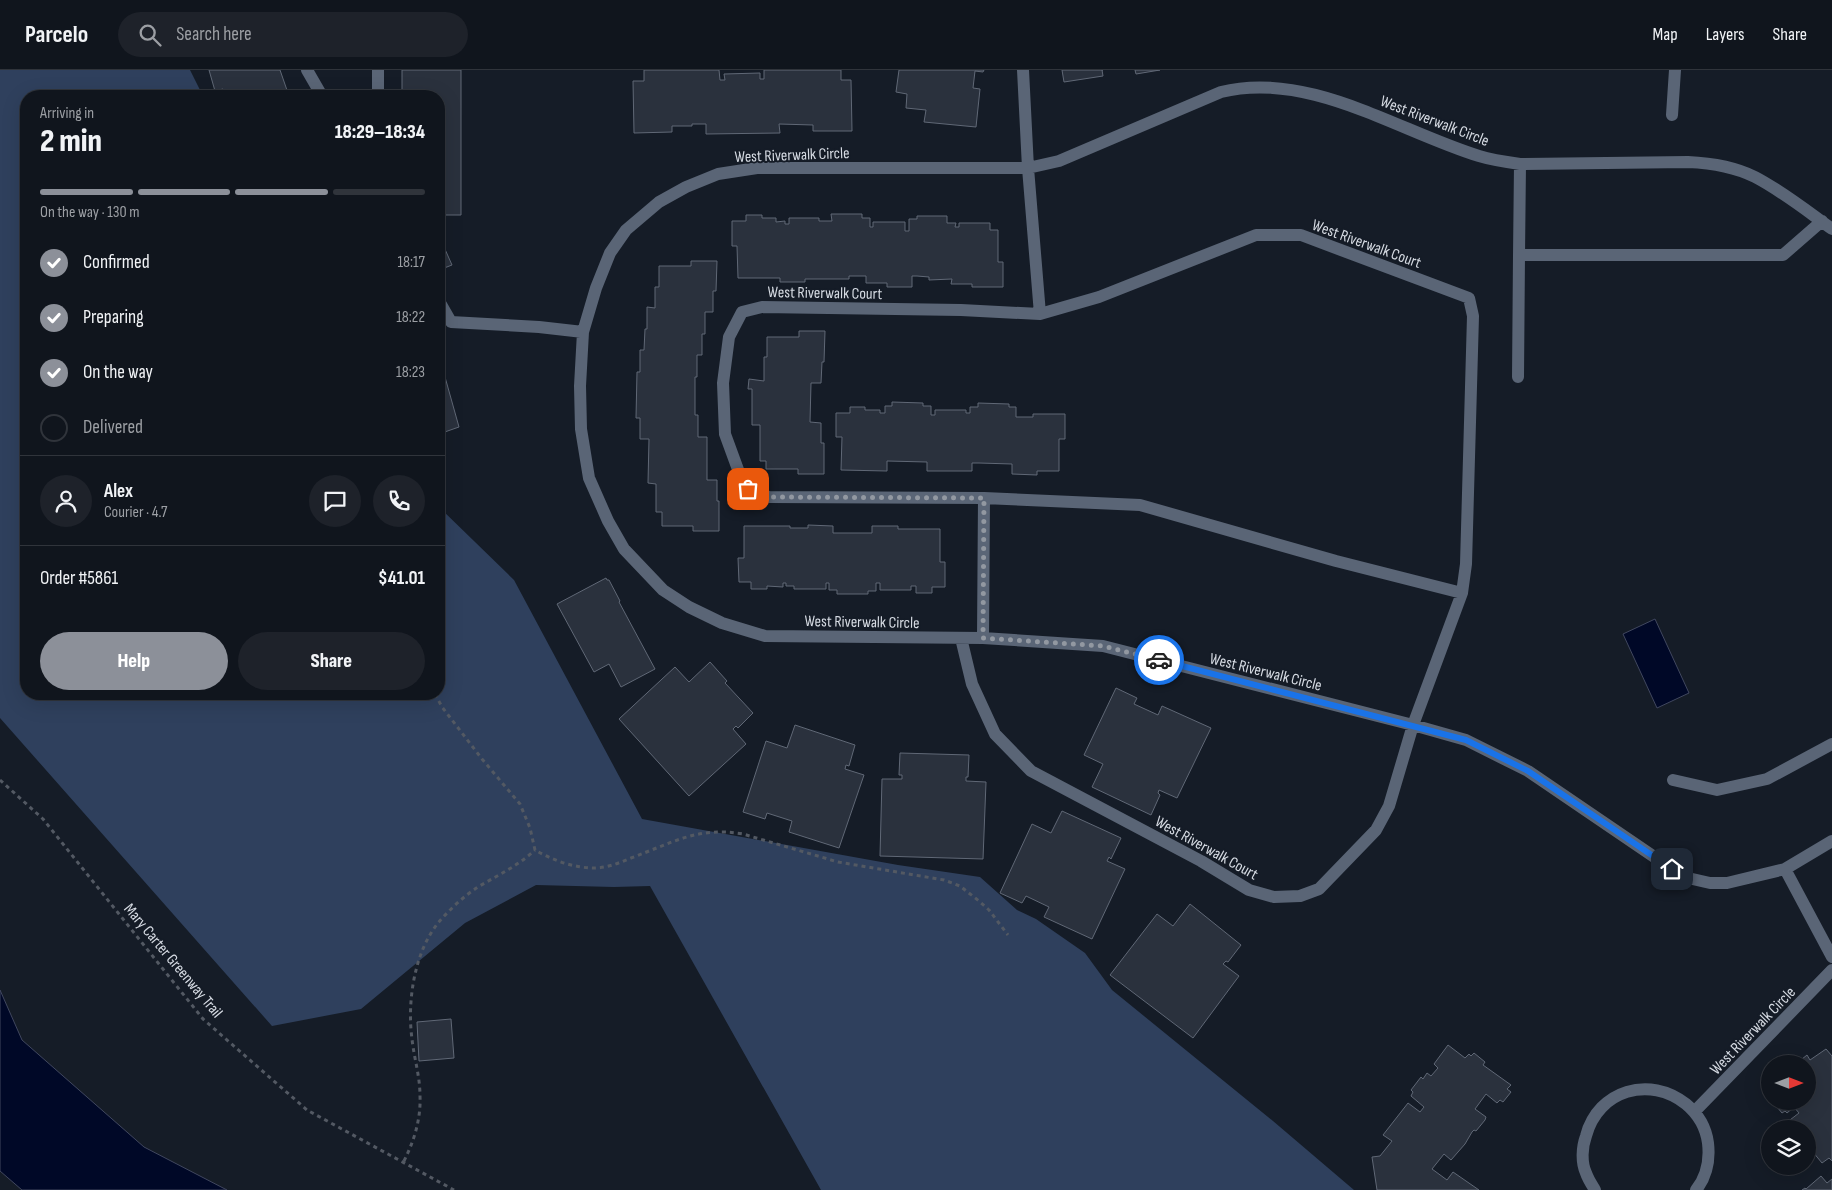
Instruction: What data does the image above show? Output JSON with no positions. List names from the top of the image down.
{
  "streets": {
    "street": ["West Riverwalk Circle", "West Riverwalk Court"],
    "path": ["Mary Carter Greenway Trail"]
  },
  "crossings": [
    ["West Riverwalk Circle", "West Riverwalk Court"]
  ],
  "north": "right",
  "page": {
    "header": "Parcelo",
    "search": "Search here",
    "nav": ["Map", "Layers", "Share"],
    "heading": ["2 min", "Arriving in", "18:29–18:34"],
    "panel": [
      "Alex",
      "Courier · 4.7",
      "Order #5861",
      "$41.01"
    ],
    "bar": "On the way · 130 m",
    "list": [
      ["Confirmed", "18:17"],
      ["Preparing", "18:22"],
      ["On the way", "18:23"],
      "Delivered"
    ],
    "buttons": ["Help", "Share"]
  }
}
